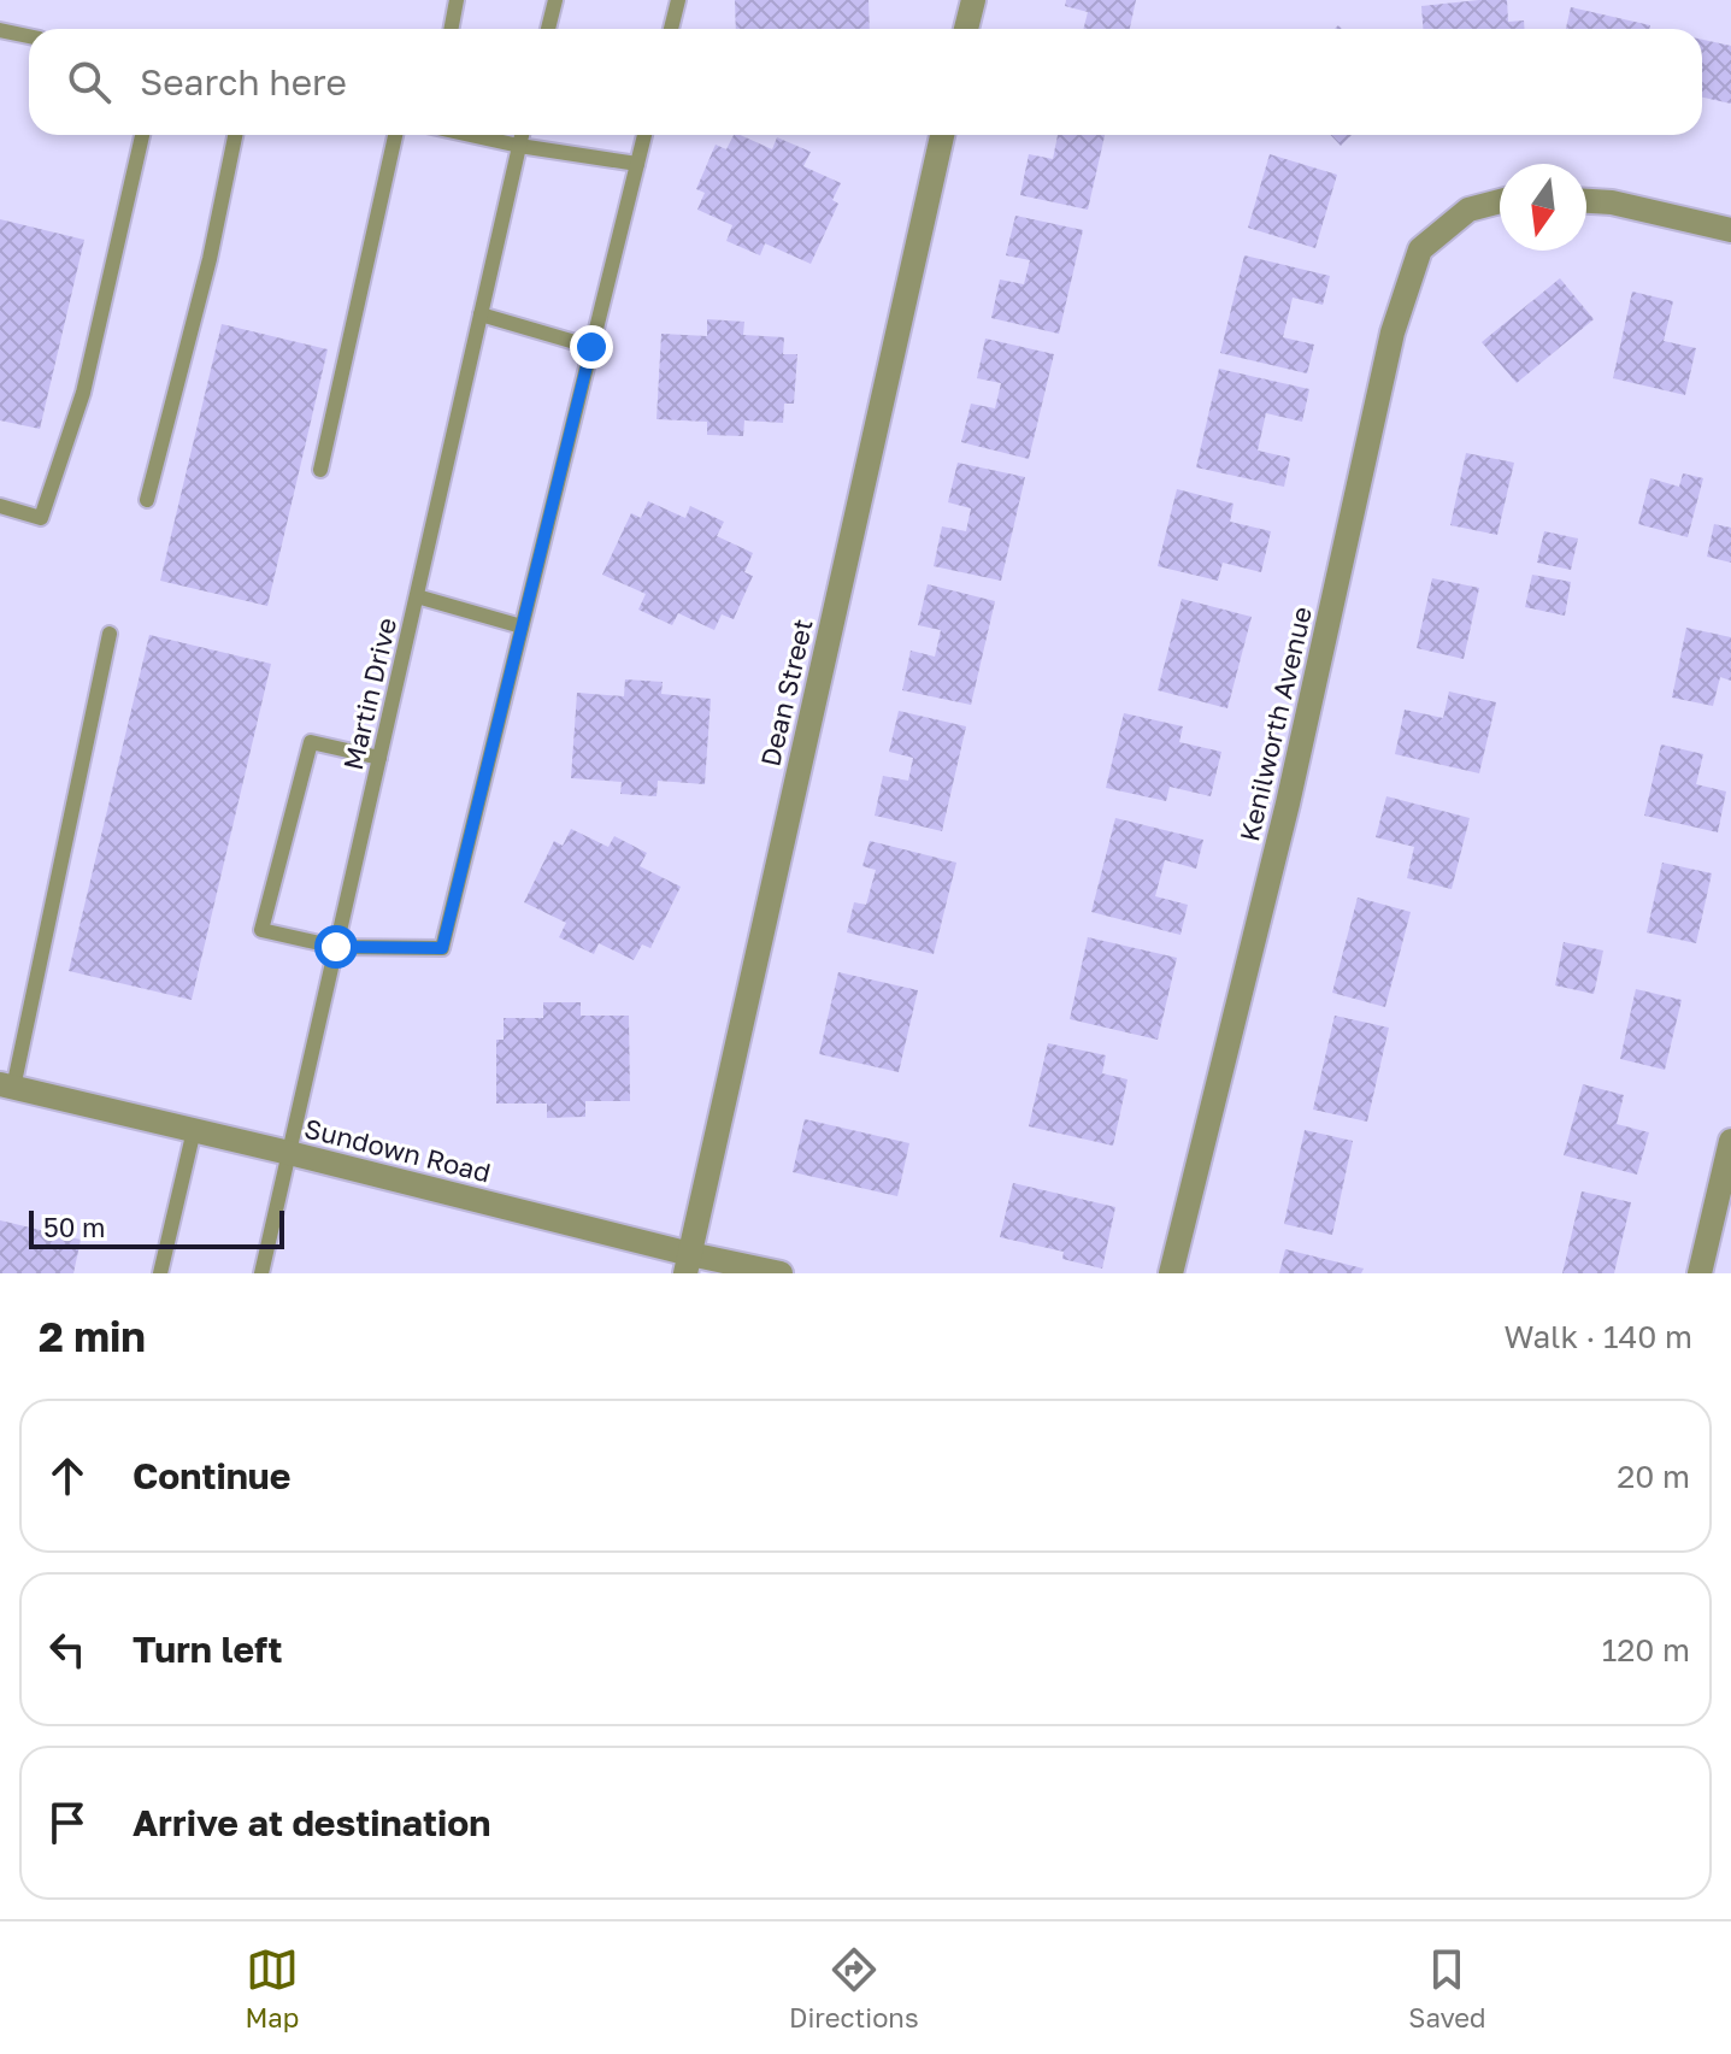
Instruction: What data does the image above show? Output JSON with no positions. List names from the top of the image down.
{
  "streets": {
    "street": ["Dean Street", "Kenilworth Avenue", "Sundown Road"],
    "lane": ["Martin Drive"]
  },
  "crossings": [
    ["Dean Street", "Sundown Road"],
    ["Martin Drive", "Sundown Road"]
  ],
  "scale_bar": "50 m",
  "north": "bottom",
  "page": {
    "search": "Search here",
    "scale": "50 m",
    "heading": ["2 min", "Walk · 140 m"],
    "list": [
      ["Continue", "20 m"],
      ["Turn left", "120 m"],
      "Arrive at destination"
    ],
    "nav": ["Map", "Directions", "Saved"]
  }
}
